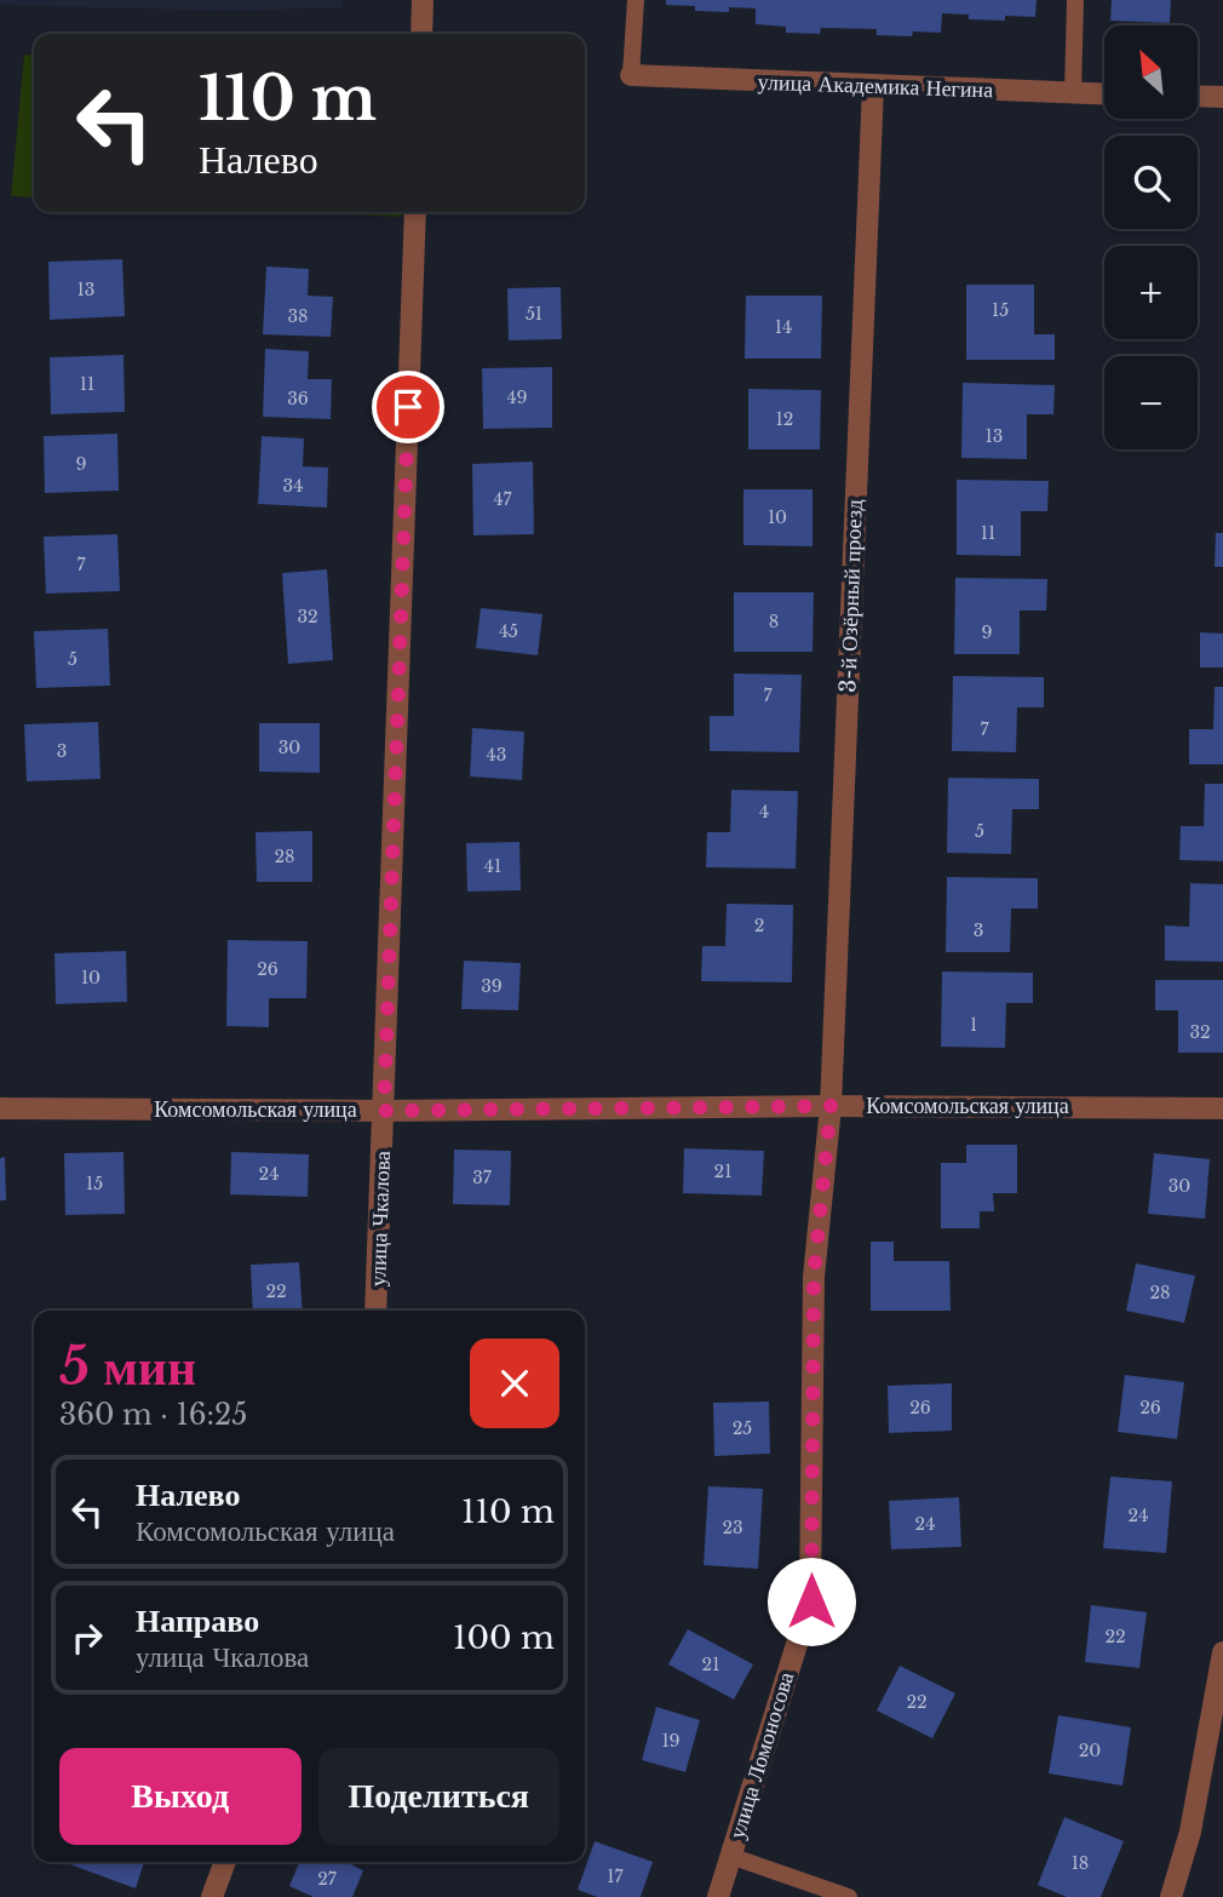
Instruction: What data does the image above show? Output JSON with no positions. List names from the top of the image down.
{
  "streets": {
    "street": [
      "улица Академика Негина",
      "3-й Озёрный проезд",
      "Комсомольская улица",
      "улица Чкалова",
      "улица Ломоносова"
    ]
  },
  "crossings": [
    ["улица Академика Негина", "3-й Озёрный проезд"],
    ["3-й Озёрный проезд", "Комсомольская улица"],
    ["3-й Озёрный проезд", "улица Ломоносова"],
    ["Комсомольская улица", "улица Чкалова"],
    ["Комсомольская улица", "улица Ломоносова"]
  ],
  "house_numbers": [
    "13",
    "15",
    "51",
    "38",
    "14",
    "11",
    "49",
    "36",
    "12",
    "13",
    "9",
    "34",
    "47",
    "10",
    "11",
    "7",
    "32",
    "8",
    "45",
    "9",
    "5",
    "7",
    "7",
    "30",
    "3",
    "43",
    "4",
    "5",
    "28",
    "41",
    "2",
    "3",
    "26",
    "10",
    "39",
    "1",
    "32",
    "21",
    "24",
    "37",
    "15",
    "30",
    "22",
    "28",
    "26",
    "26",
    "25",
    "24",
    "24",
    "23",
    "22",
    "21",
    "22",
    "19",
    "20",
    "18",
    "17",
    "27"
  ],
  "north": "top left",
  "page": {
    "map_buttons": ["+", "−"],
    "turn": ["110 m", "Налево"],
    "heading": ["5 мин", "360 m · 16:25"],
    "list": [
      {
        "name": "Налево",
        "note": "Комсомольская улица",
        "value": "110 m"
      },
      {
        "name": "Направо",
        "note": "улица Чкалова",
        "value": "100 m"
      }
    ],
    "buttons": ["Выход", "Поделиться"]
  }
}
